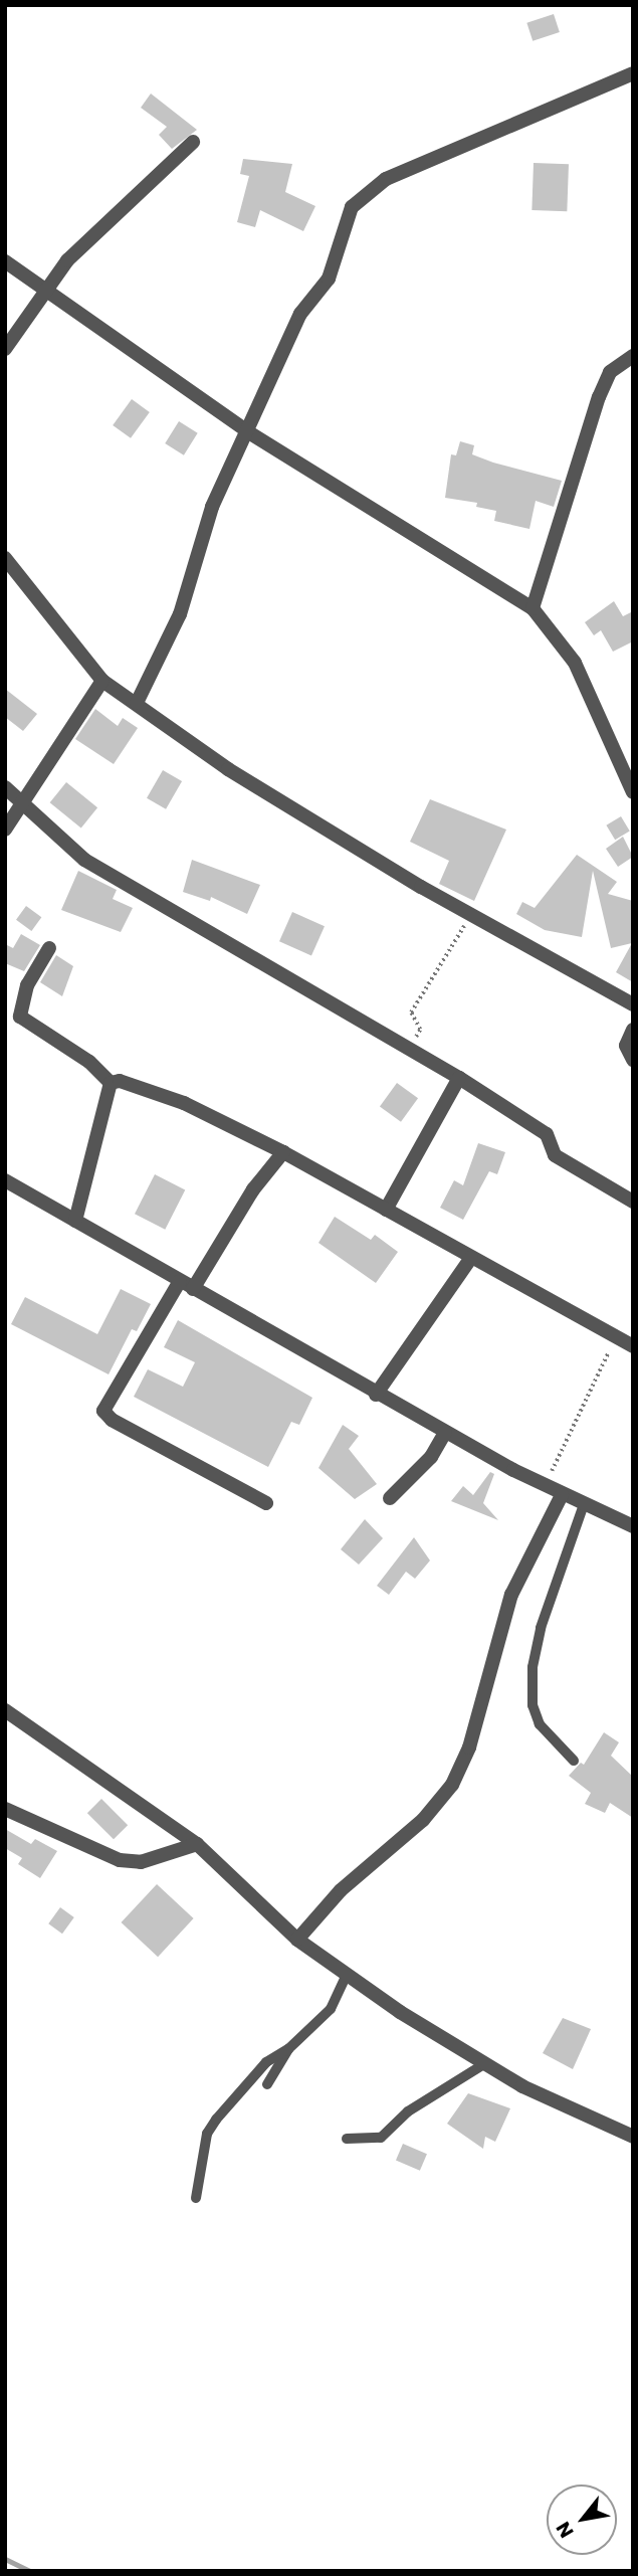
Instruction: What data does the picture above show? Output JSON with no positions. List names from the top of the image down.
{
  "north": "bottom left"
}
